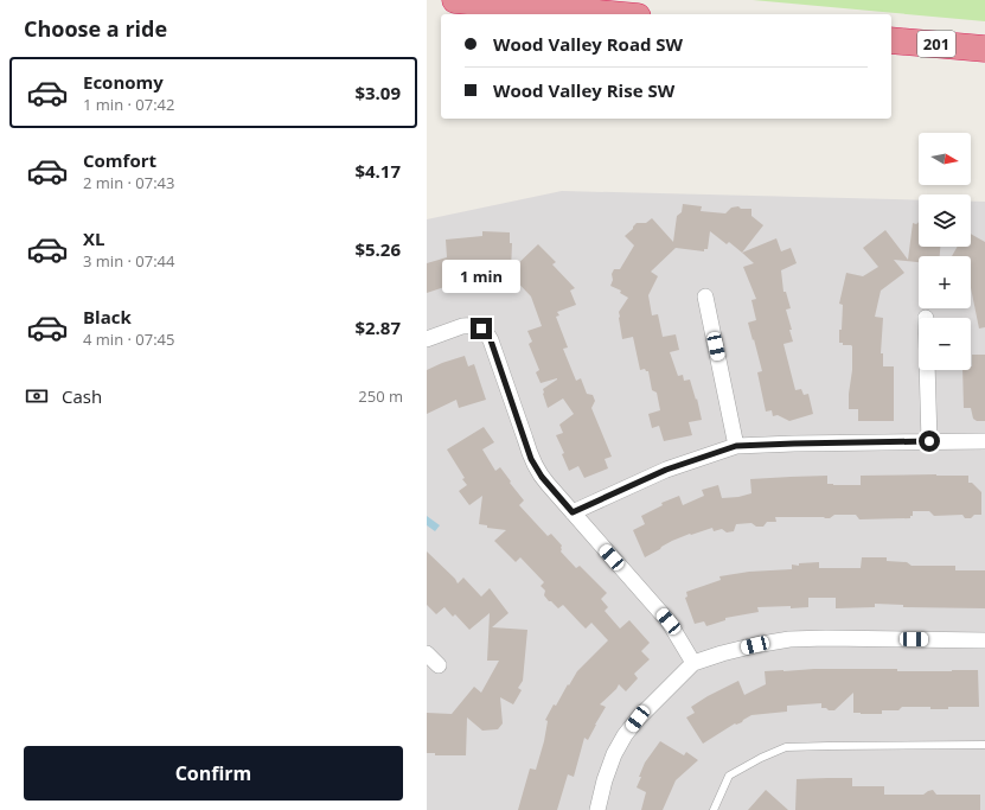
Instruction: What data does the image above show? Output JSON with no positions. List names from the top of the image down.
{
  "streets": {
    "highway": ["201"]
  },
  "north": "right",
  "page": {
    "heading": "Choose a ride",
    "banner": ["Wood Valley Road SW", "Wood Valley Rise SW"],
    "list": [
      {
        "name": "Economy",
        "note": "1 min · 07:42",
        "value": "$3.09"
      },
      {
        "name": "Comfort",
        "note": "2 min · 07:43",
        "value": "$4.17"
      },
      {
        "name": "XL",
        "note": "3 min · 07:44",
        "value": "$5.26"
      },
      {
        "name": "Black",
        "note": "4 min · 07:45",
        "value": "$2.87"
      }
    ],
    "map_buttons": ["+", "−"],
    "bubble": "1 min",
    "pay": ["Cash", "250 m"],
    "buttons": "Confirm"
  }
}
